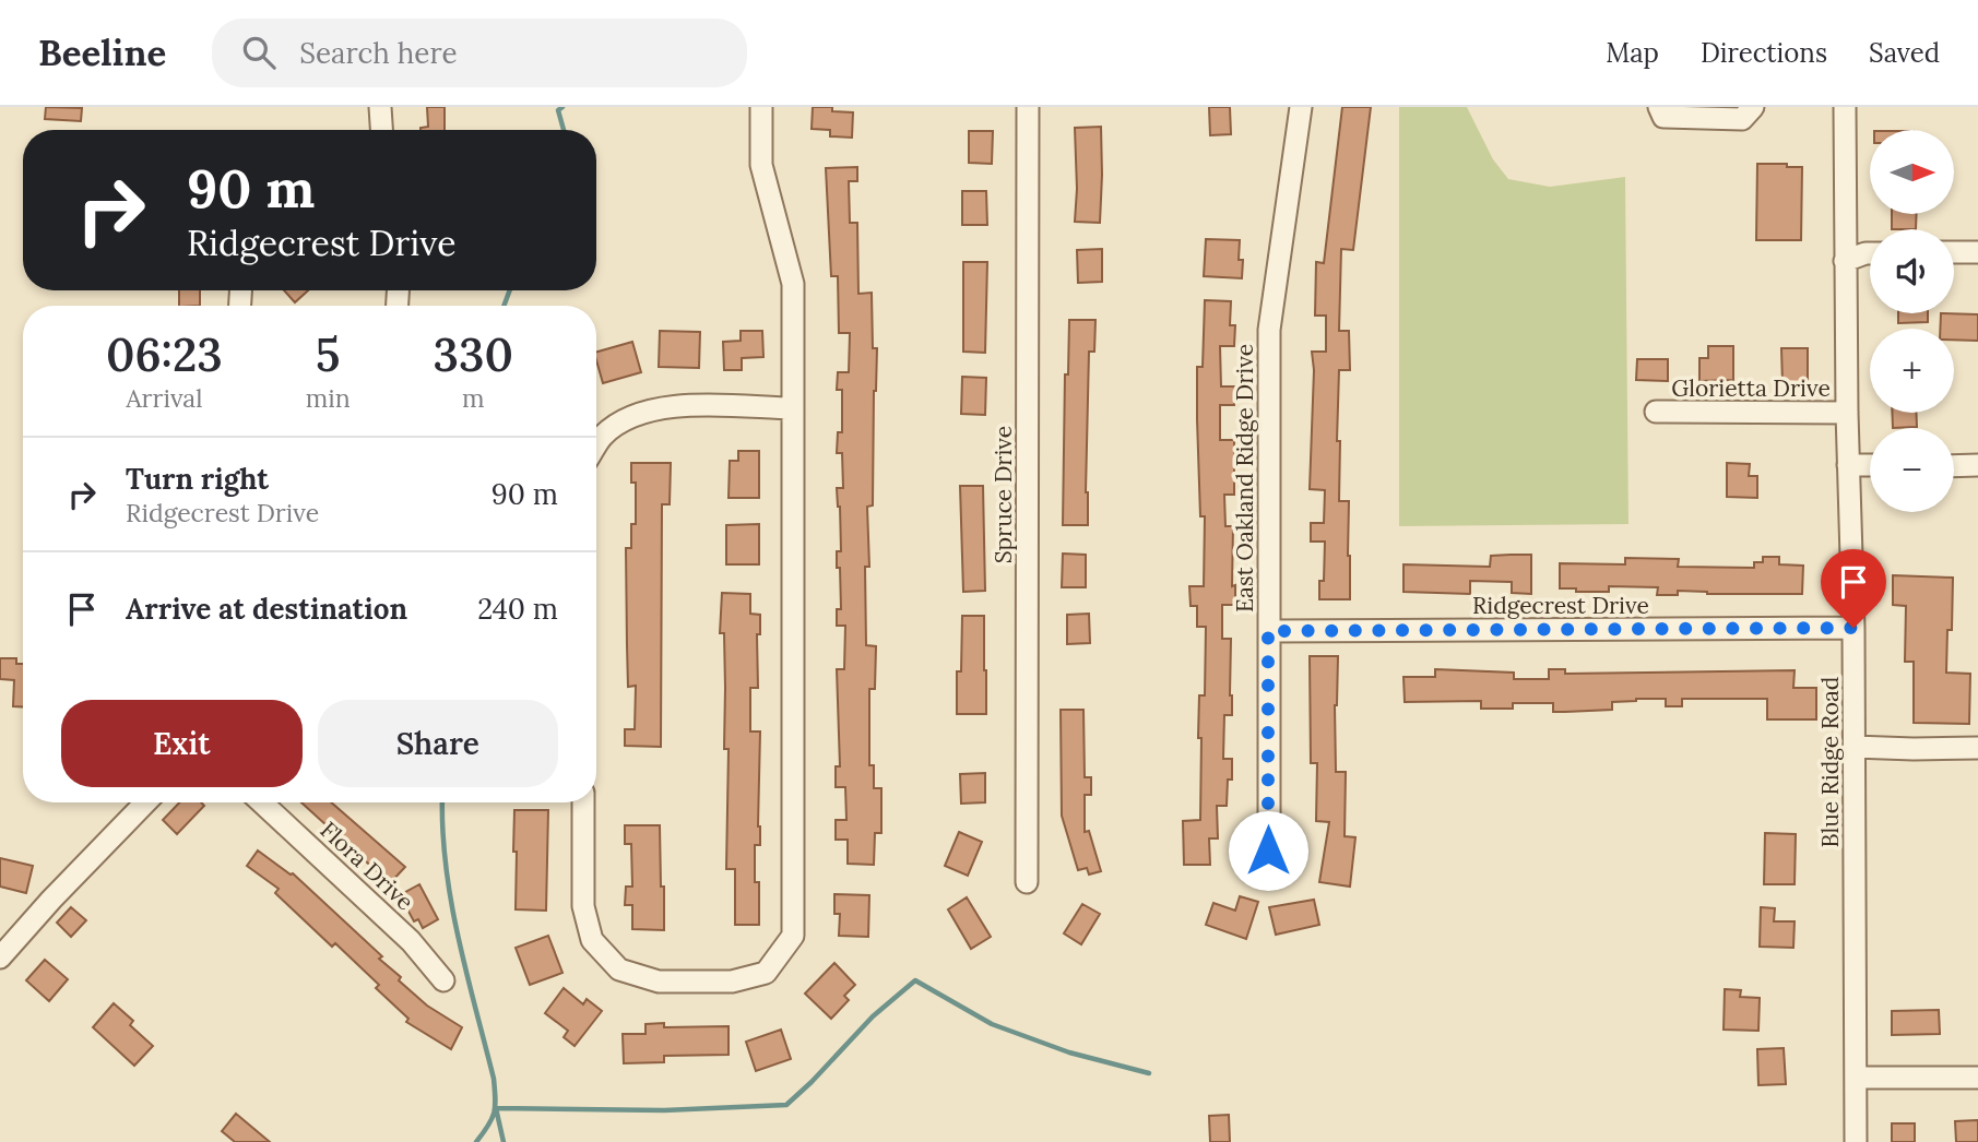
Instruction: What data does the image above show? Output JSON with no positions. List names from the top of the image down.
{
  "streets": {
    "street": [
      "Glorietta Drive",
      "East Oakland Ridge Drive",
      "Spruce Drive",
      "Ridgecrest Drive",
      "Blue Ridge Road",
      "Flora Drive"
    ]
  },
  "crossings": [
    ["Glorietta Drive", "Blue Ridge Road"],
    ["East Oakland Ridge Drive", "Ridgecrest Drive"],
    ["Ridgecrest Drive", "Blue Ridge Road"]
  ],
  "north": "right",
  "page": {
    "header": "Beeline",
    "search": "Search here",
    "nav": ["Map", "Directions", "Saved"],
    "map_buttons": ["+", "−"],
    "turn": ["90 m", "Ridgecrest Drive"],
    "eta": [
      "06:23",
      "Arrival",
      "5",
      "min",
      "330",
      "m"
    ],
    "list": [
      {
        "name": "Turn right",
        "note": "Ridgecrest Drive",
        "value": "90 m"
      },
      {
        "name": "Arrive at destination",
        "value": "240 m"
      }
    ],
    "buttons": ["Exit", "Share"]
  }
}
